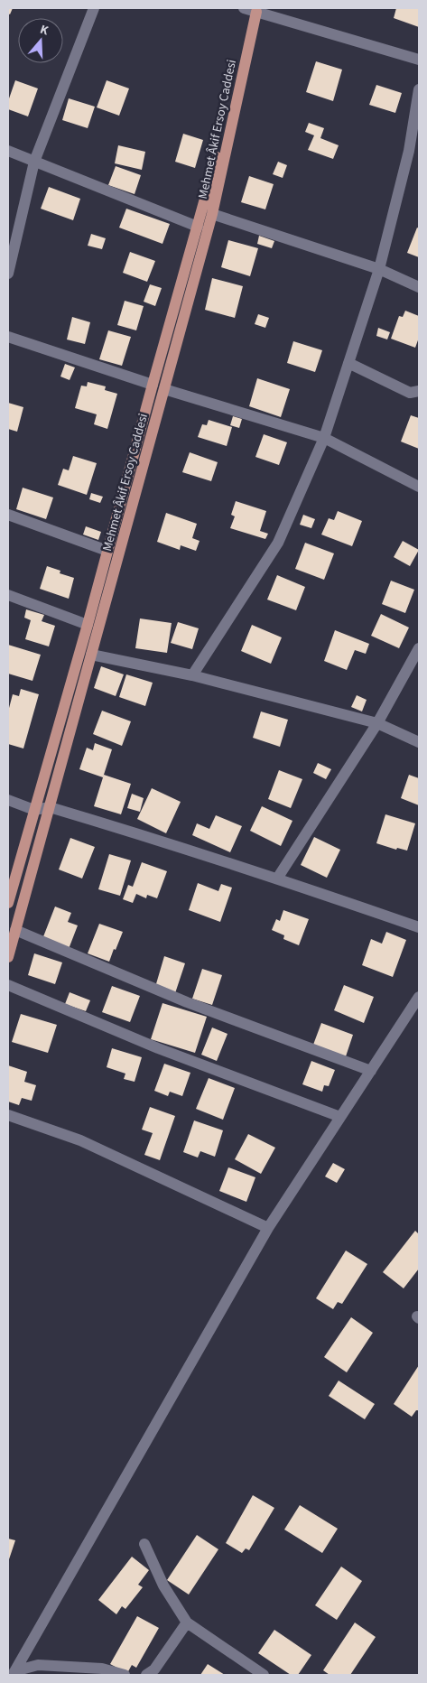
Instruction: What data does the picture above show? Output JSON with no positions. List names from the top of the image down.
{
  "streets": {
    "main road": ["Mehmet Âkif Ersoy Caddesi"]
  },
  "north": "top"
}
